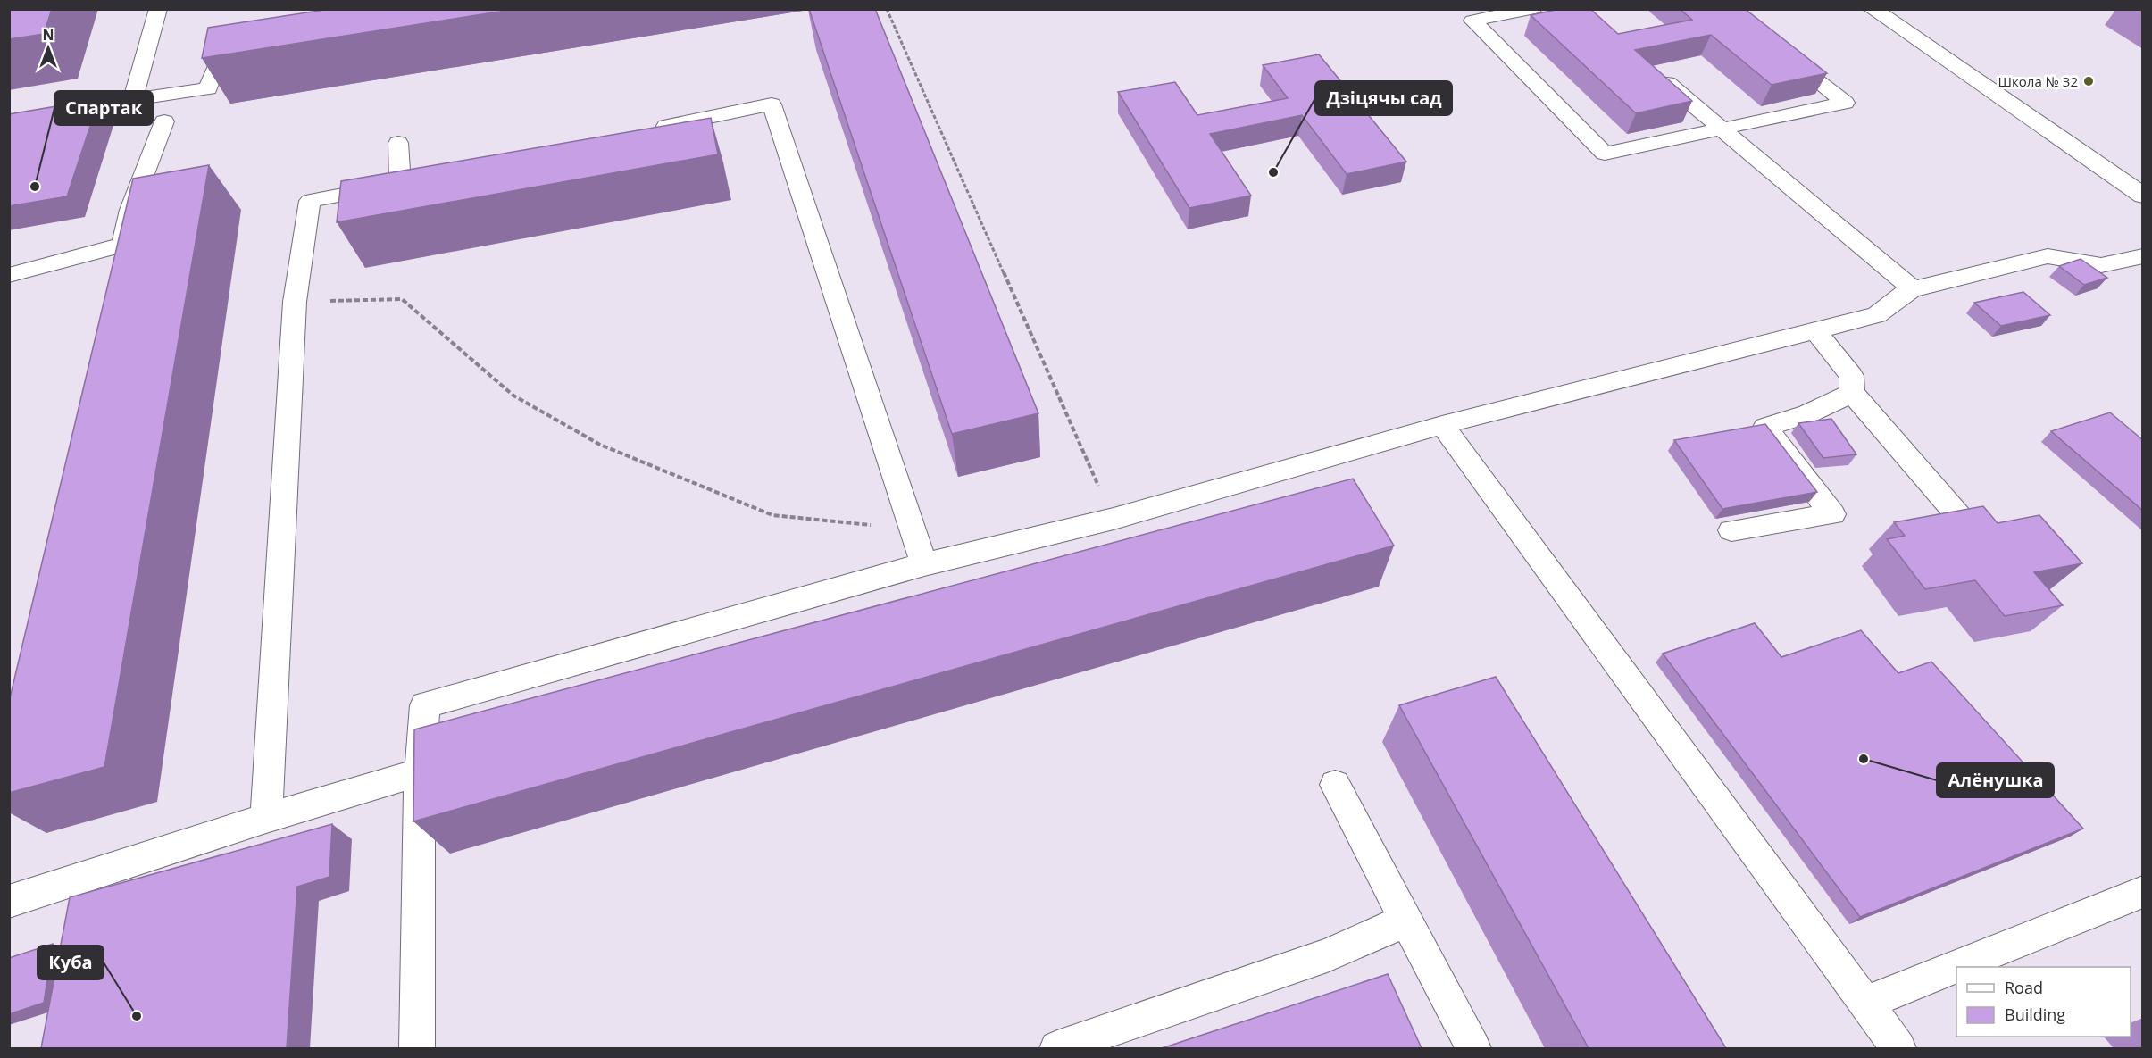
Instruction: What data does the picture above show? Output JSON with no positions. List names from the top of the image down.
{
  "places": [
    "Школа № 32",
    "Дзіцячы сад",
    "Спартак",
    "Алёнушка",
    "Куба"
  ],
  "legend": ["Road", "Building"],
  "north": "top"
}
